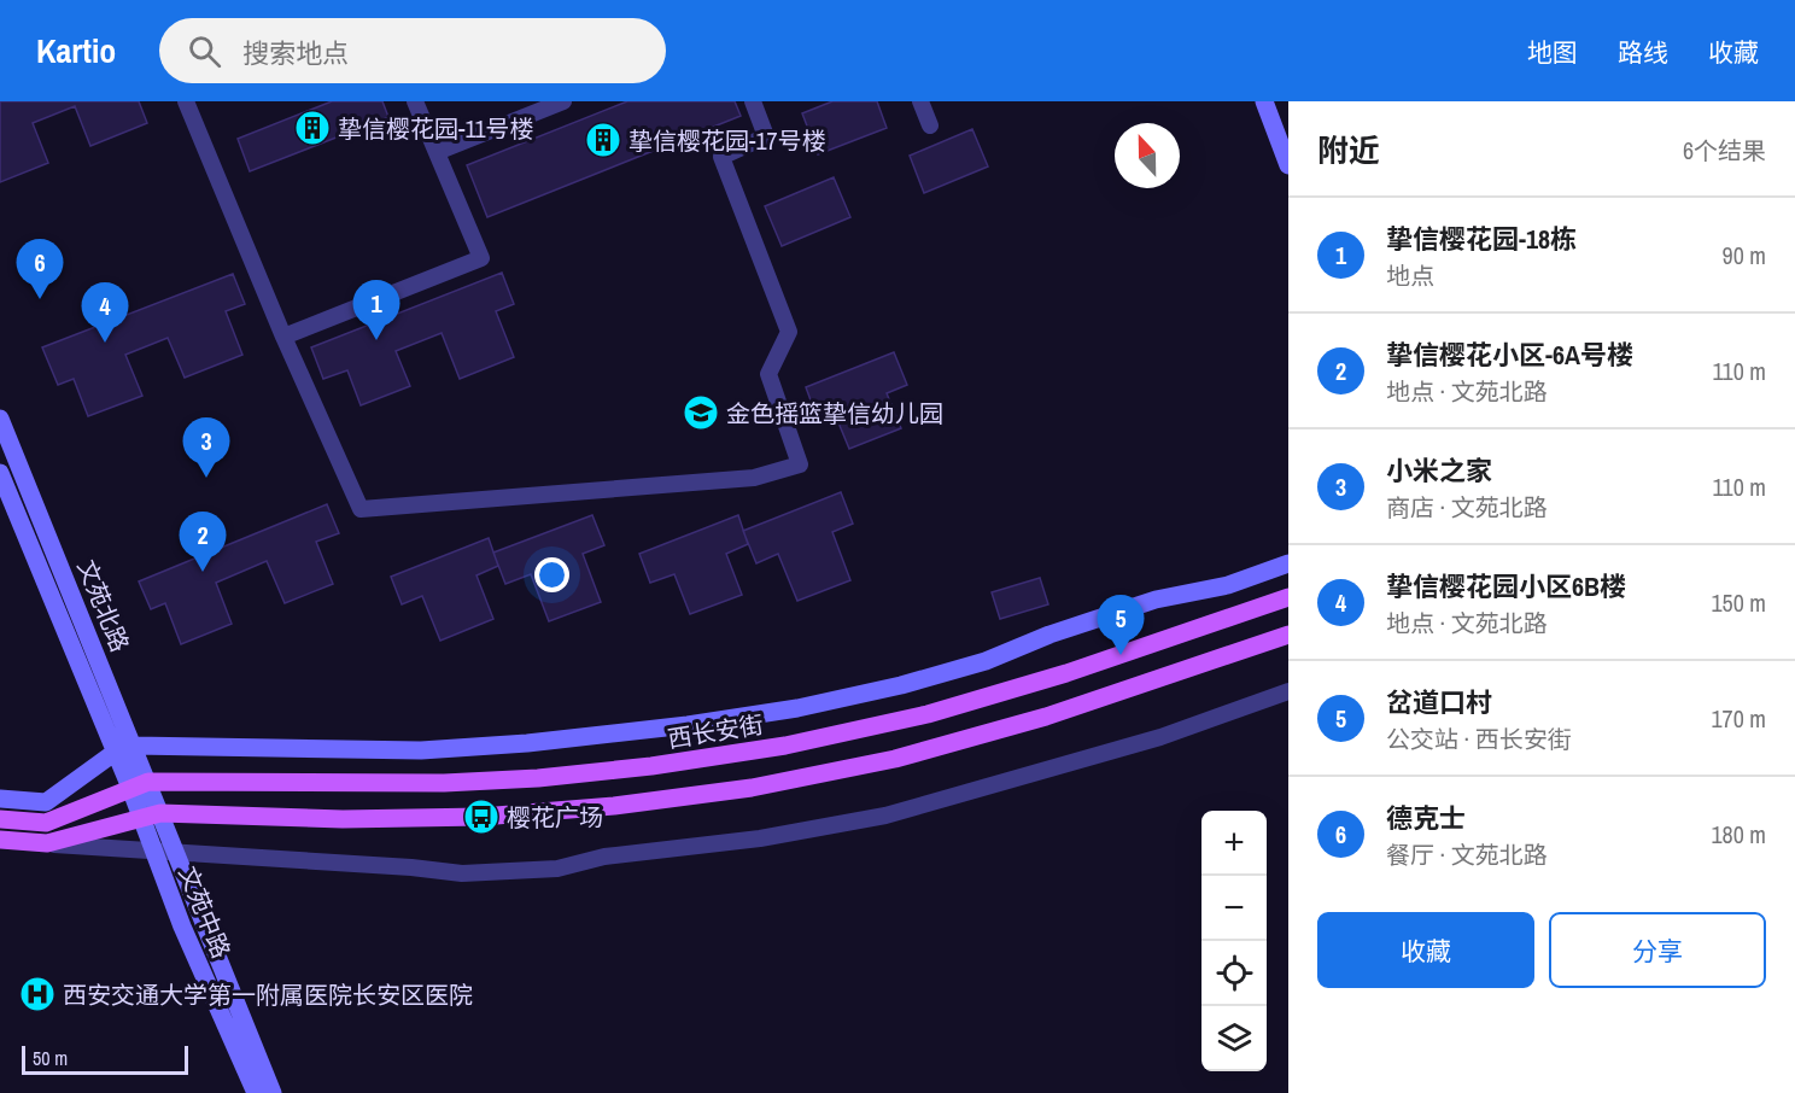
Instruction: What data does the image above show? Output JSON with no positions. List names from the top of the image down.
{
  "streets": {
    "main road": ["西长安街"],
    "street": ["文苑北路", "文苑中路"]
  },
  "crossings": [
    ["文苑北路", "西长安街"],
    ["文苑北路", "文苑中路"],
    ["西长安街", "文苑中路"]
  ],
  "places": {
    "building": ["挚信樱花园-11号楼", "挚信樱花园-17号楼"],
    "school or university": ["金色摇篮挚信幼儿园"],
    "bus stop": ["樱花广场"],
    "hospital": ["西安交通大学第一附属医院长安区医院"]
  },
  "scale_bar": "50 m",
  "north": "top",
  "page": {
    "header": "Kartio",
    "search": "搜索地点",
    "nav": ["地图", "路线", "收藏"],
    "heading": ["附近", "6个结果"],
    "list": [
      {
        "mark": "1",
        "name": "挚信樱花园-18栋",
        "note": "地点",
        "value": "90 m"
      },
      {
        "mark": "2",
        "name": "挚信樱花小区-6A号楼",
        "note": "地点 · 文苑北路",
        "value": "110 m"
      },
      {
        "mark": "3",
        "name": "小米之家",
        "note": "商店 · 文苑北路",
        "value": "110 m"
      },
      {
        "mark": "4",
        "name": "挚信樱花园小区6B楼",
        "note": "地点 · 文苑北路",
        "value": "150 m"
      },
      {
        "mark": "5",
        "name": "岔道口村",
        "note": "公交站 · 西长安街",
        "value": "170 m"
      },
      {
        "mark": "6",
        "name": "德克士",
        "note": "餐厅 · 文苑北路",
        "value": "180 m"
      }
    ],
    "pins": [
      "6",
      "1",
      "4",
      "3",
      "2",
      "5"
    ],
    "map_buttons": ["+", "−"],
    "buttons": ["收藏", "分享"],
    "scale": "50 m"
  }
}
